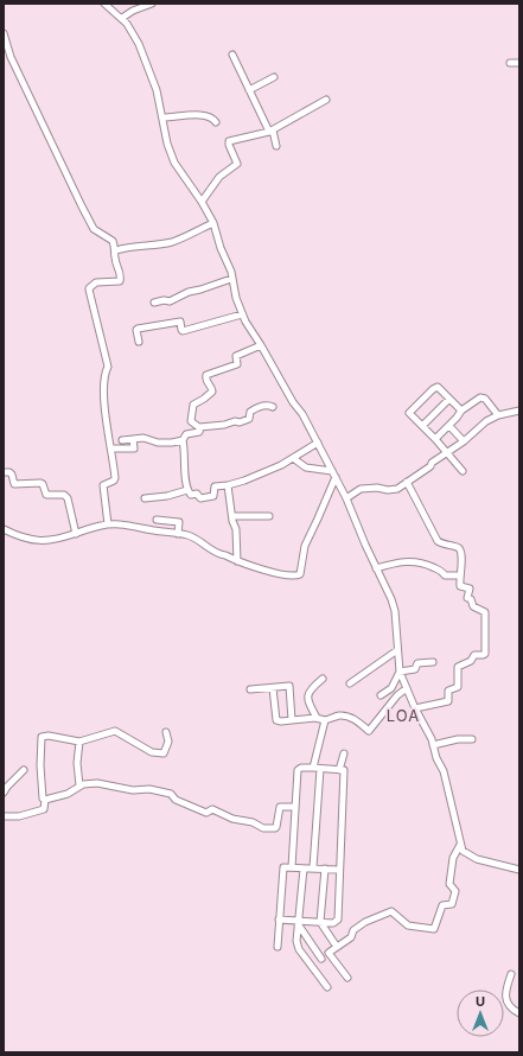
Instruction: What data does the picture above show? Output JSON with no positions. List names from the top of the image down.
{
  "districts": ["LOA"],
  "north": "top"
}
